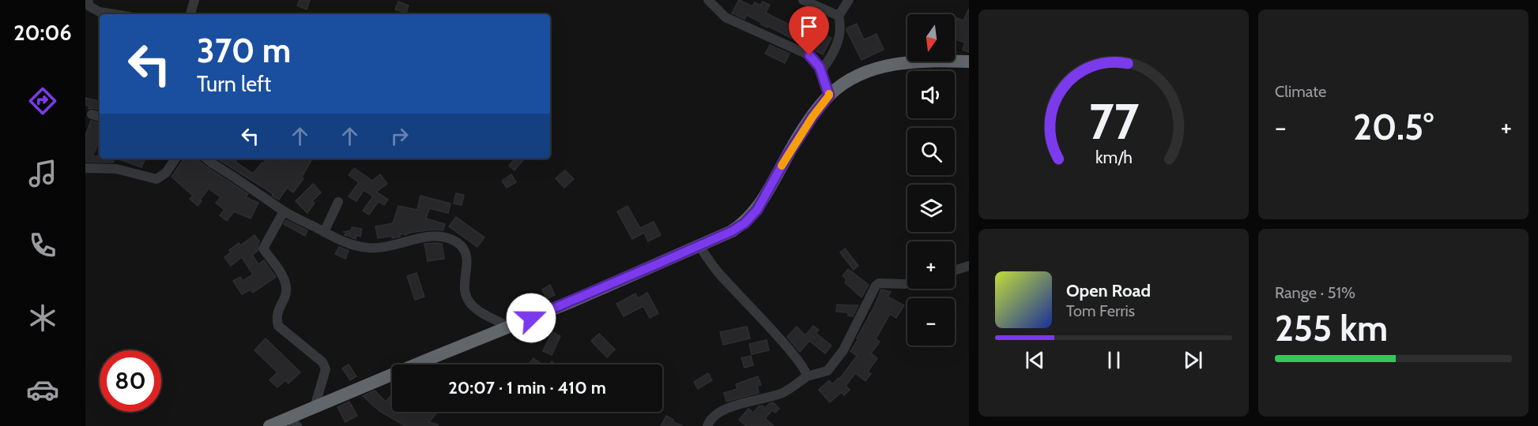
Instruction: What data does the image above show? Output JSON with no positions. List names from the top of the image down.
{
  "north": "bottom",
  "page": {
    "tabs": "20:06",
    "tile": [
      "Climate",
      ["Range · 51%", "255 km"]
    ],
    "map_buttons": ["+", "−"],
    "turn": ["370 m", "Turn left"],
    "heat": ["−", "20.5°", "+"],
    "song": ["Open Road", "Tom Ferris"],
    "limit": "80",
    "trip": "20:07 · 1 min · 410 m",
    "gauge": ["77", "km/h"]
  }
}
